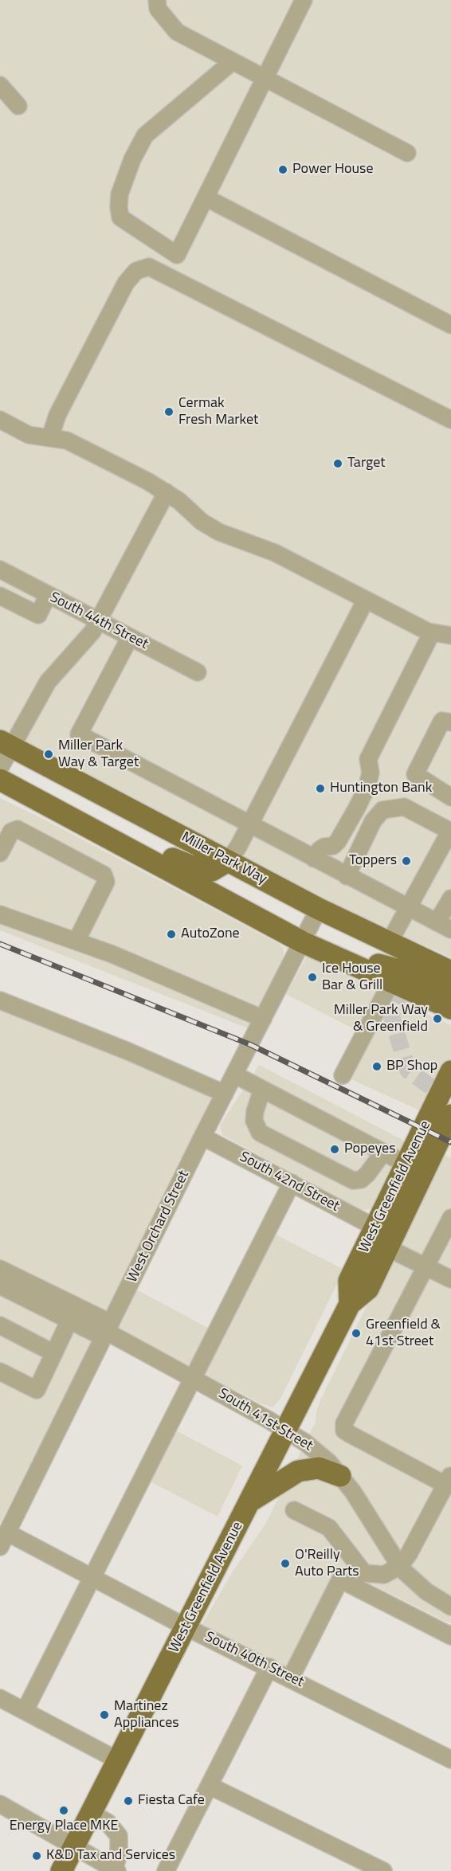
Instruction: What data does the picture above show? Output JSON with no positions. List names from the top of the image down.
{
  "streets": {
    "main road": ["Miller Park Way", "West Greenfield Avenue"],
    "street": [
      "South 44th Street",
      "South 42nd Street",
      "West Orchard Street",
      "South 41st Street",
      "South 40th Street"
    ]
  },
  "crossings": [
    ["Miller Park Way", "West Orchard Street"],
    ["South 42nd Street", "West Greenfield Avenue"],
    ["South 42nd Street", "West Orchard Street"],
    ["West Greenfield Avenue", "South 41st Street"],
    ["West Greenfield Avenue", "South 40th Street"],
    ["West Orchard Street", "South 41st Street"],
    ["West Orchard Street", "South 40th Street"]
  ],
  "places": [
    "Power House",
    "Cermak Fresh Market",
    "Target",
    "Miller Park Way & Target",
    "Huntington Bank",
    "Toppers",
    "AutoZone",
    "Ice House Bar & Grill",
    "Miller Park Way & Greenfield",
    "BP Shop",
    "Popeyes",
    "Greenfield & 41st Street",
    "O'Reilly Auto Parts",
    "Martinez Appliances",
    "Fiesta Cafe",
    "Energy Place MKE",
    "K&D Tax and Services"
  ]
}
